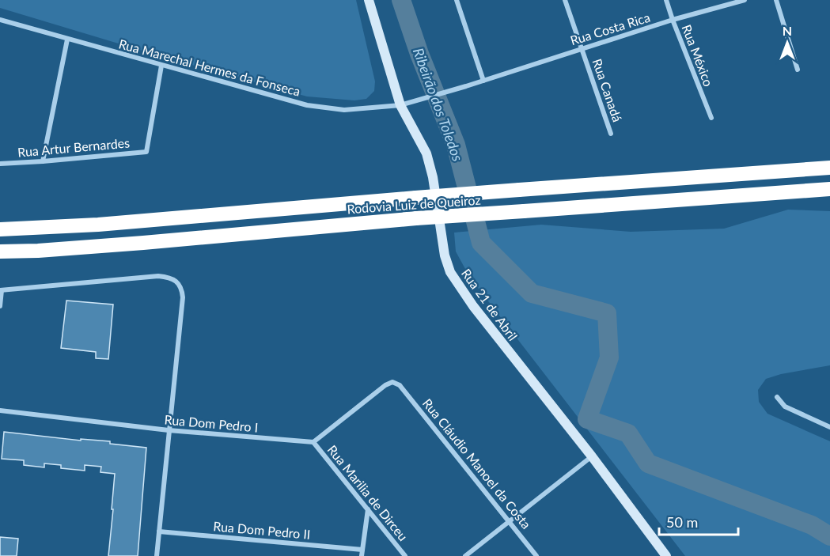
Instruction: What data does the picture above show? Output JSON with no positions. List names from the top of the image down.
{
  "streets": {
    "highway": ["Rodovia Luiz de Queiroz"],
    "street": [
      "Rua Costa Rica",
      "Rua México",
      "Rua Marechal Hermes da Fonseca",
      "Rua Canadá",
      "Rua Artur Bernardes",
      "Rua 21 de Abril",
      "Rua Dom Pedro I",
      "Rua Cláudio Manoel da Costa",
      "Rua Marilia de Dirceu",
      "Rua Dom Pedro II"
    ]
  },
  "crossings": [
    ["Rua Costa Rica", "Rua México"],
    ["Rua Costa Rica", "Rua Marechal Hermes da Fonseca"],
    ["Rua Costa Rica", "Rua Canadá"],
    ["Rua Marechal Hermes da Fonseca", "Rua Artur Bernardes"],
    ["Rua Marechal Hermes da Fonseca", "Rua 21 de Abril"],
    ["Rua Dom Pedro I", "Rua Cláudio Manoel da Costa"],
    ["Rua Dom Pedro I", "Rua Marilia de Dirceu"],
    ["Rua Cláudio Manoel da Costa", "Rua Marilia de Dirceu"]
  ],
  "water": ["Ribeirão dos Toledos"],
  "scale_bar": "50 m",
  "north": "top"
}
